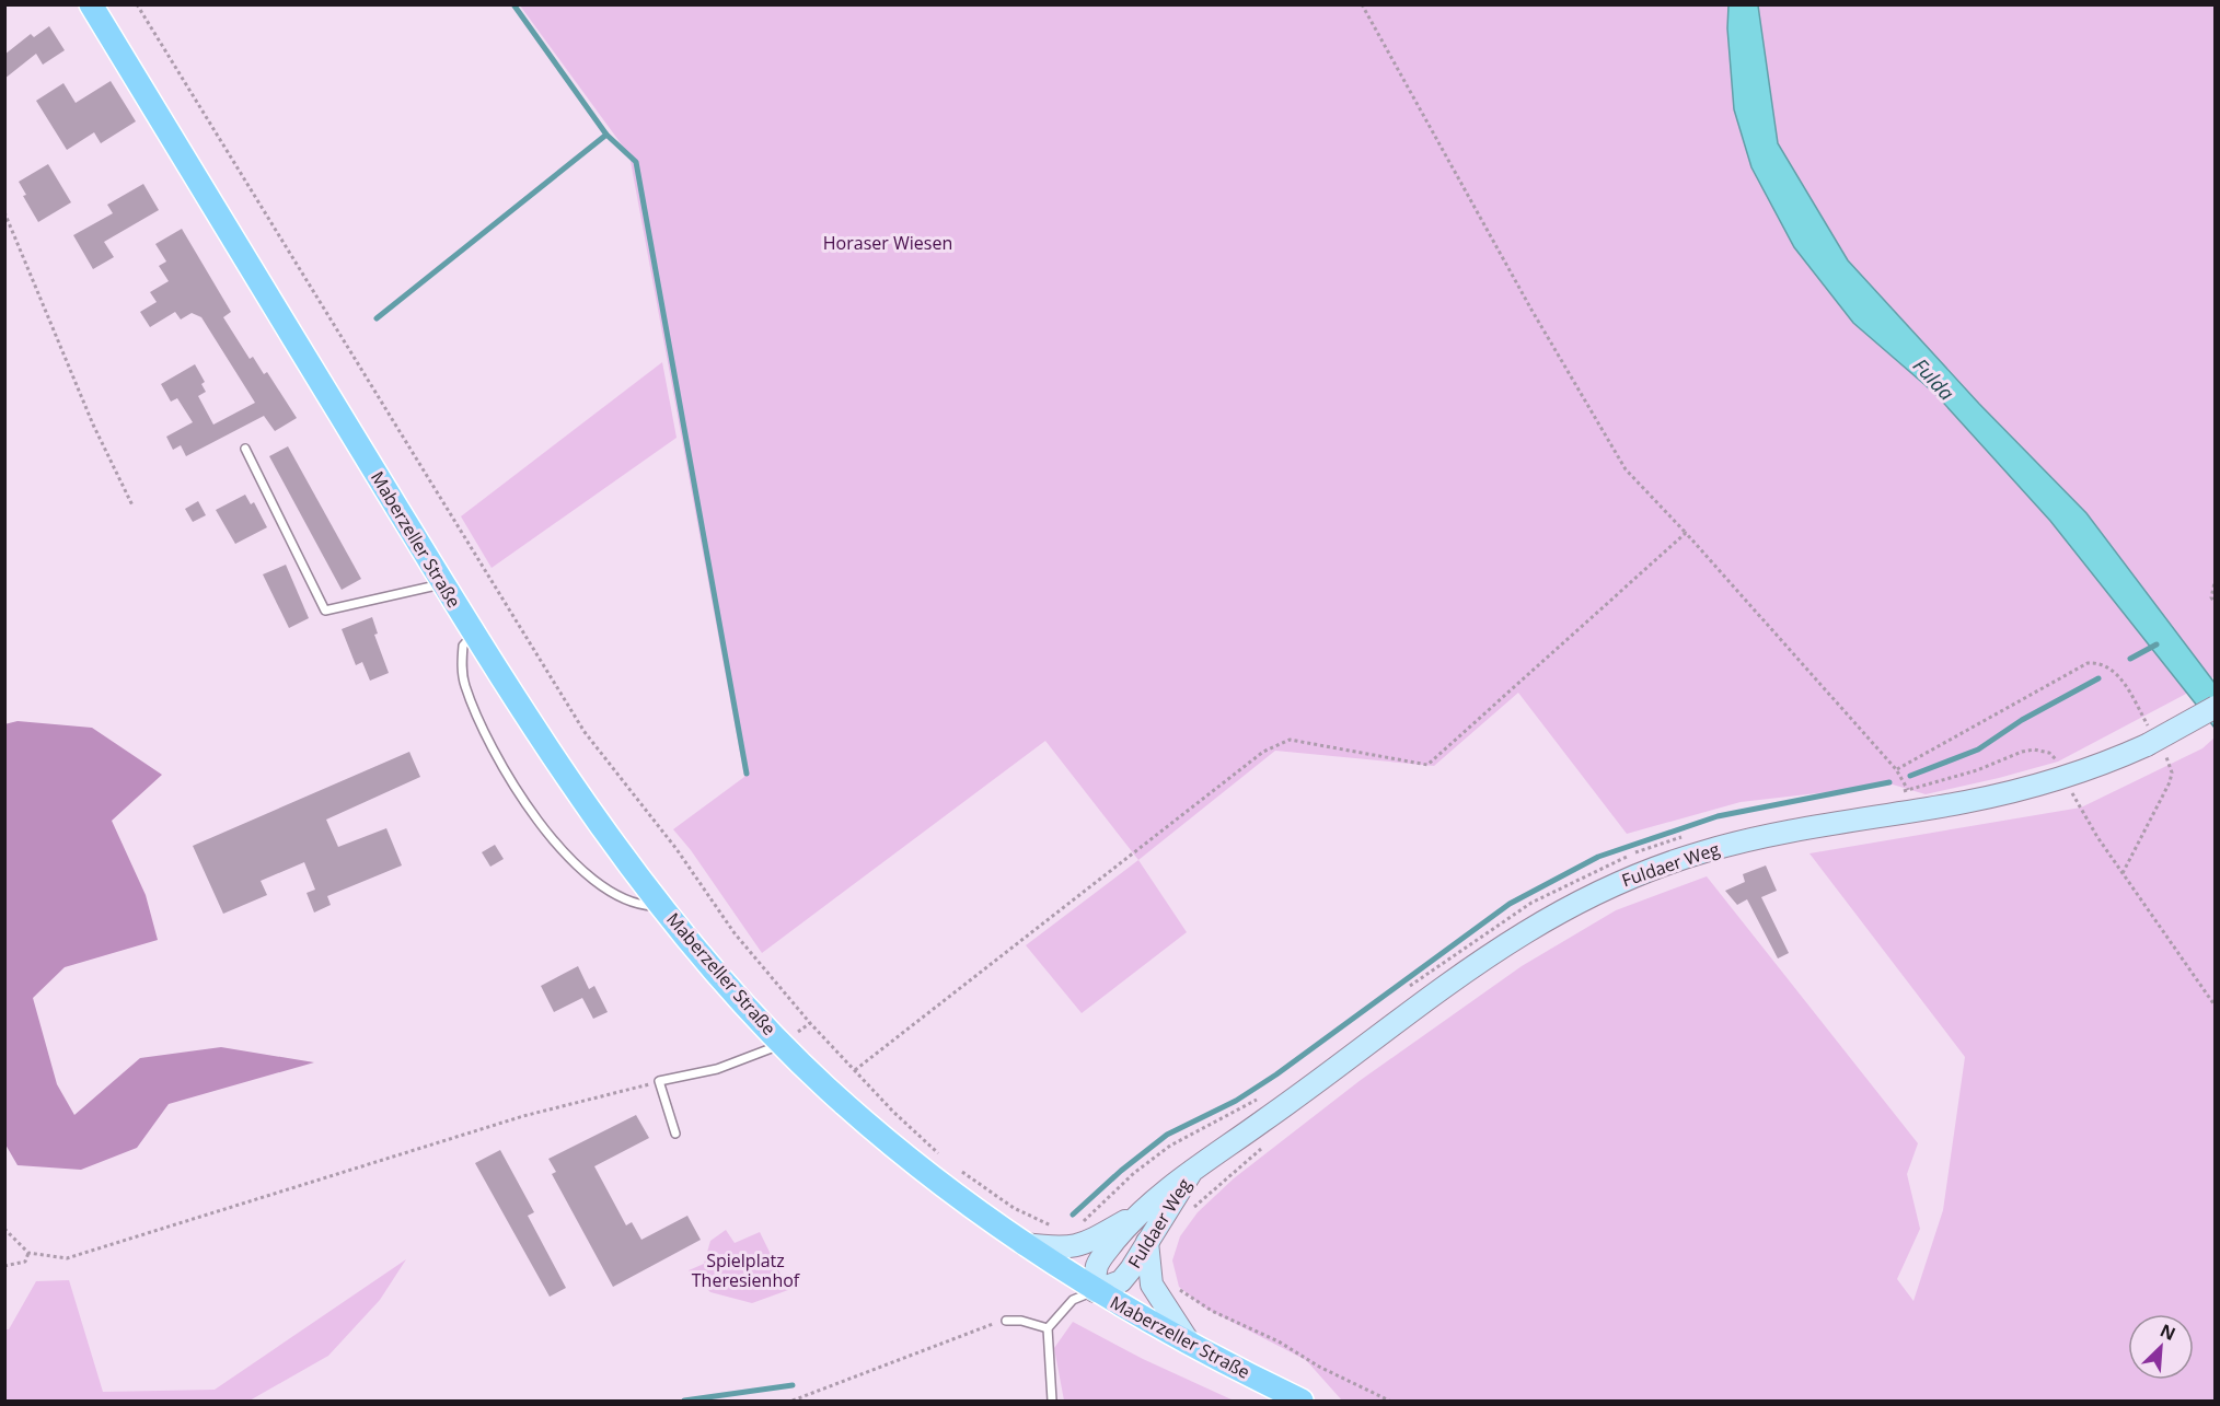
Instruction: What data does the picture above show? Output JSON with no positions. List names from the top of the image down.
{
  "streets": {
    "main road": ["Maberzeller Straße", "Fuldaer Weg"]
  },
  "crossings": [
    ["Maberzeller Straße", "Fuldaer Weg"]
  ],
  "water": ["Fulda"],
  "parks": ["Horaser Wiesen", "Spielplatz Theresienhof"],
  "north": "top right"
}
